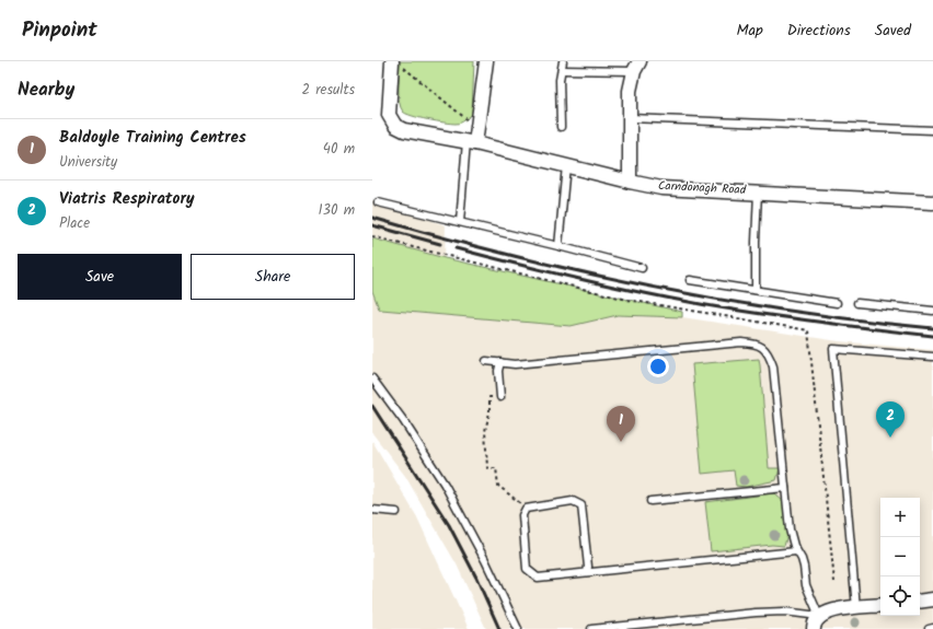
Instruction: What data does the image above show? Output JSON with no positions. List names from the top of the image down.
{
  "streets": {
    "street": ["Carndonagh Road"]
  },
  "page": {
    "header": "Pinpoint",
    "nav": ["Map", "Directions", "Saved"],
    "heading": ["Nearby", "2 results"],
    "list": [
      {
        "mark": "1",
        "name": "Baldoyle Training Centres",
        "note": "University",
        "value": "40 m"
      },
      {
        "mark": "2",
        "name": "Viatris Respiratory",
        "note": "Place",
        "value": "130 m"
      }
    ],
    "buttons": ["Save", "Share"],
    "pins": ["2", "1"],
    "map_buttons": ["+", "−"]
  }
}
